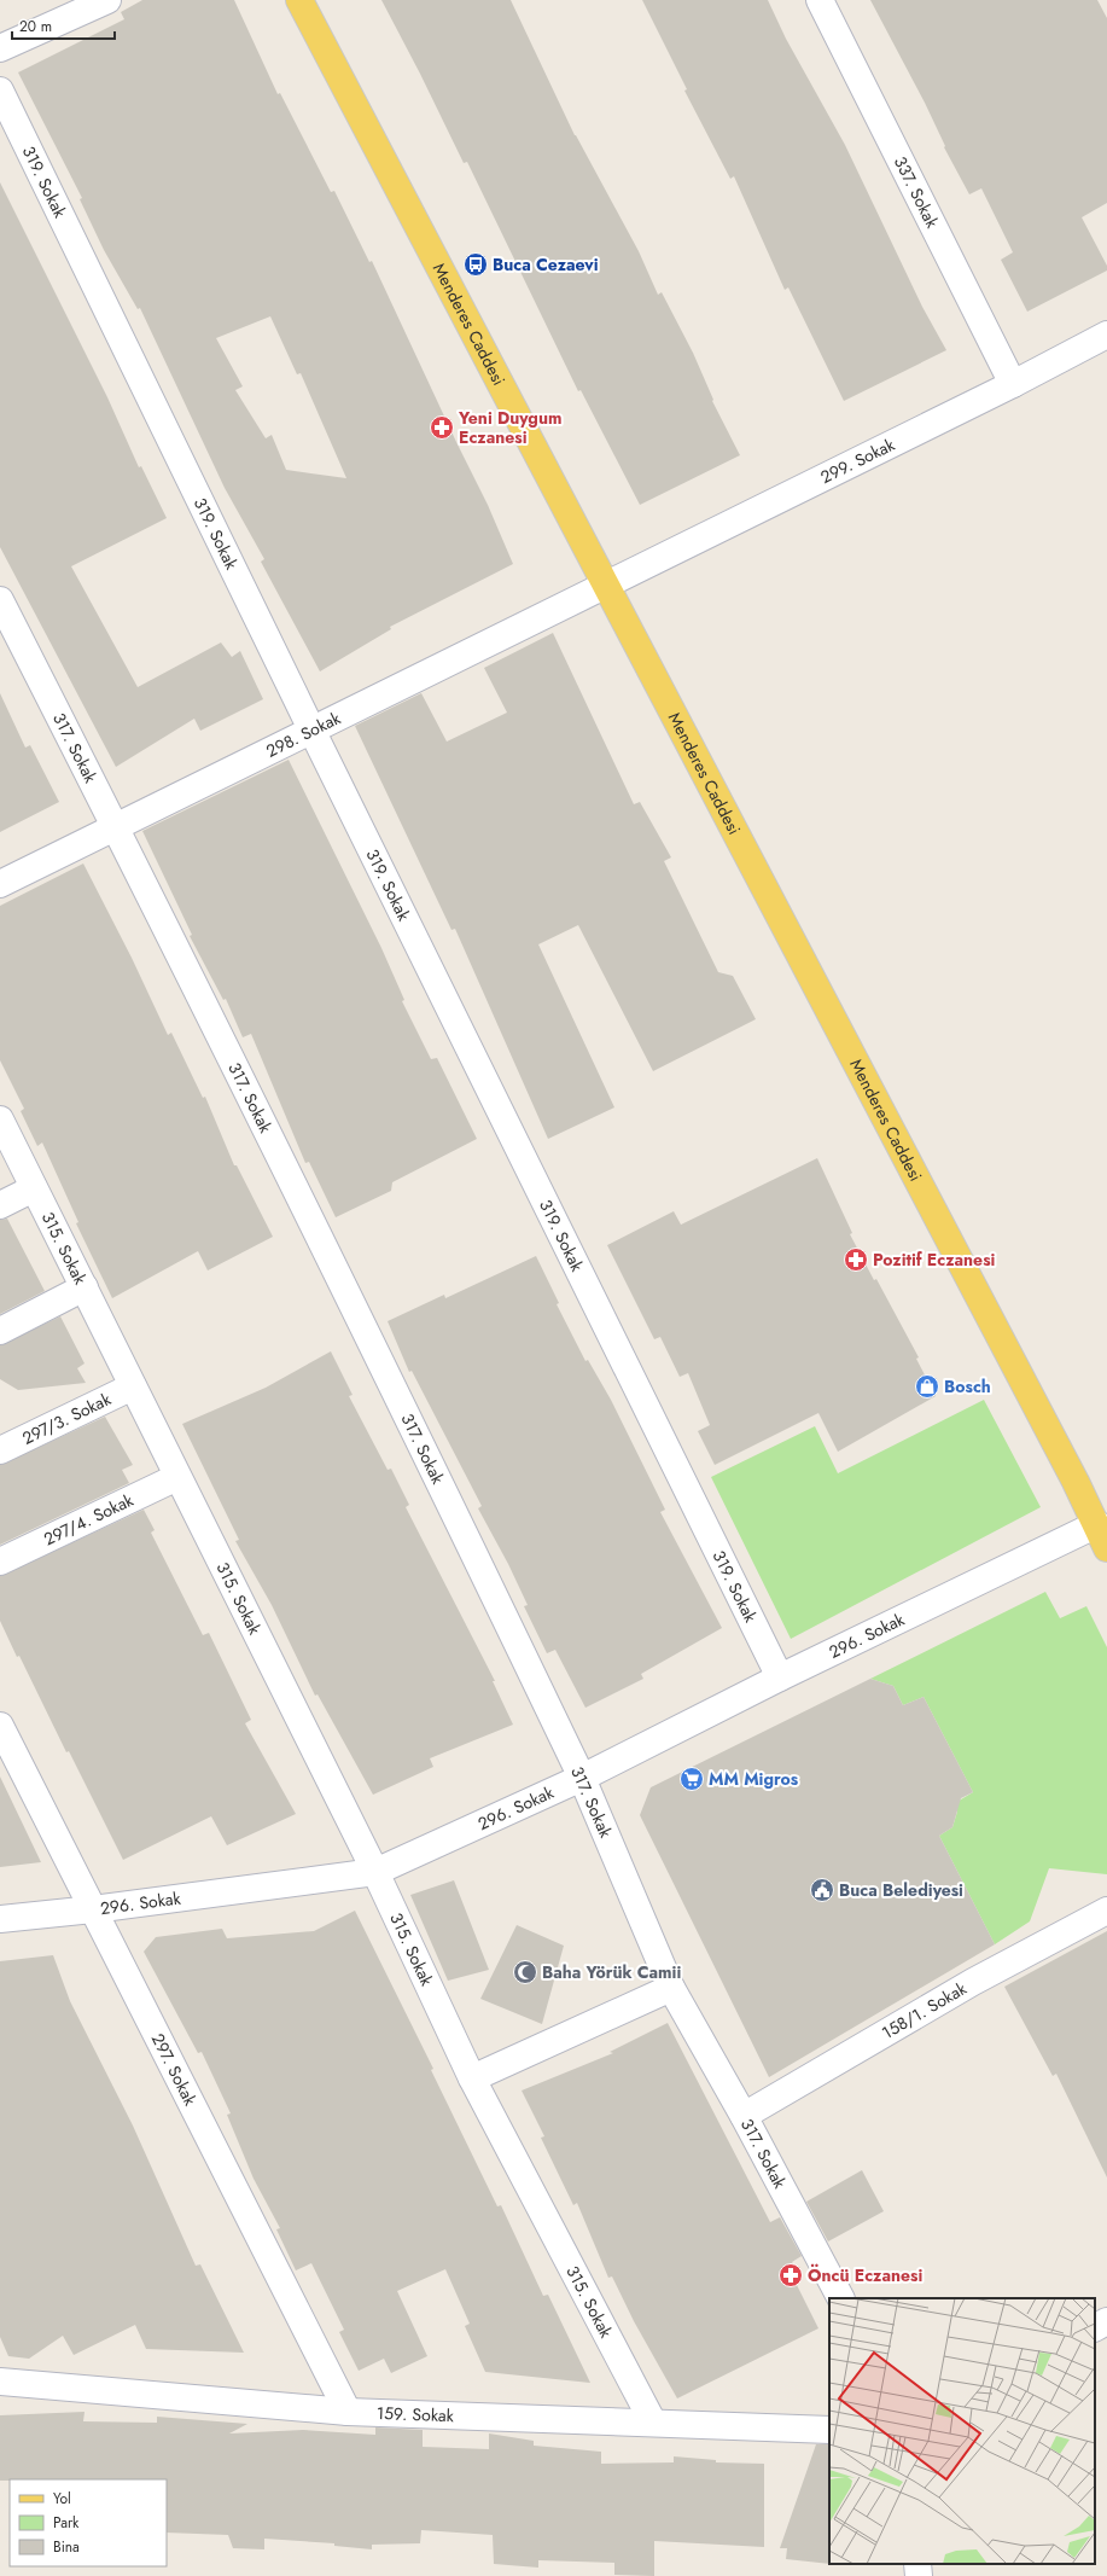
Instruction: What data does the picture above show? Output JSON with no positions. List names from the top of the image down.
{
  "streets": {
    "main road": ["Menderes Caddesi"],
    "street": [
      "319. Sokak",
      "337. Sokak",
      "299. Sokak",
      "298. Sokak",
      "317. Sokak",
      "315. Sokak",
      "297/3. Sokak",
      "297/4. Sokak",
      "296. Sokak",
      "158/1. Sokak",
      "297. Sokak",
      "159. Sokak"
    ]
  },
  "crossings": [
    ["319. Sokak", "298. Sokak"],
    ["319. Sokak", "296. Sokak"],
    ["337. Sokak", "299. Sokak"],
    ["Menderes Caddesi", "299. Sokak"],
    ["Menderes Caddesi", "298. Sokak"],
    ["Menderes Caddesi", "296. Sokak"],
    ["299. Sokak", "298. Sokak"],
    ["298. Sokak", "317. Sokak"],
    ["317. Sokak", "296. Sokak"],
    ["317. Sokak", "158/1. Sokak"],
    ["315. Sokak", "297/3. Sokak"],
    ["315. Sokak", "297/4. Sokak"],
    ["315. Sokak", "296. Sokak"],
    ["315. Sokak", "159. Sokak"],
    ["296. Sokak", "297. Sokak"],
    ["297. Sokak", "159. Sokak"]
  ],
  "places": {
    "bus stop": ["Buca Cezaevi"],
    "pharmacy": ["Yeni Duygum Eczanesi", "Pozitif Eczanesi", "Öncü Eczanesi"],
    "shop": ["Bosch"],
    "supermarket": ["MM Migros"],
    "public building": ["Buca Belediyesi"],
    "mosque": ["Baha Yörük Camii"]
  },
  "legend": ["Yol", "Park", "Bina"],
  "scale_bar": "20 m"
}
